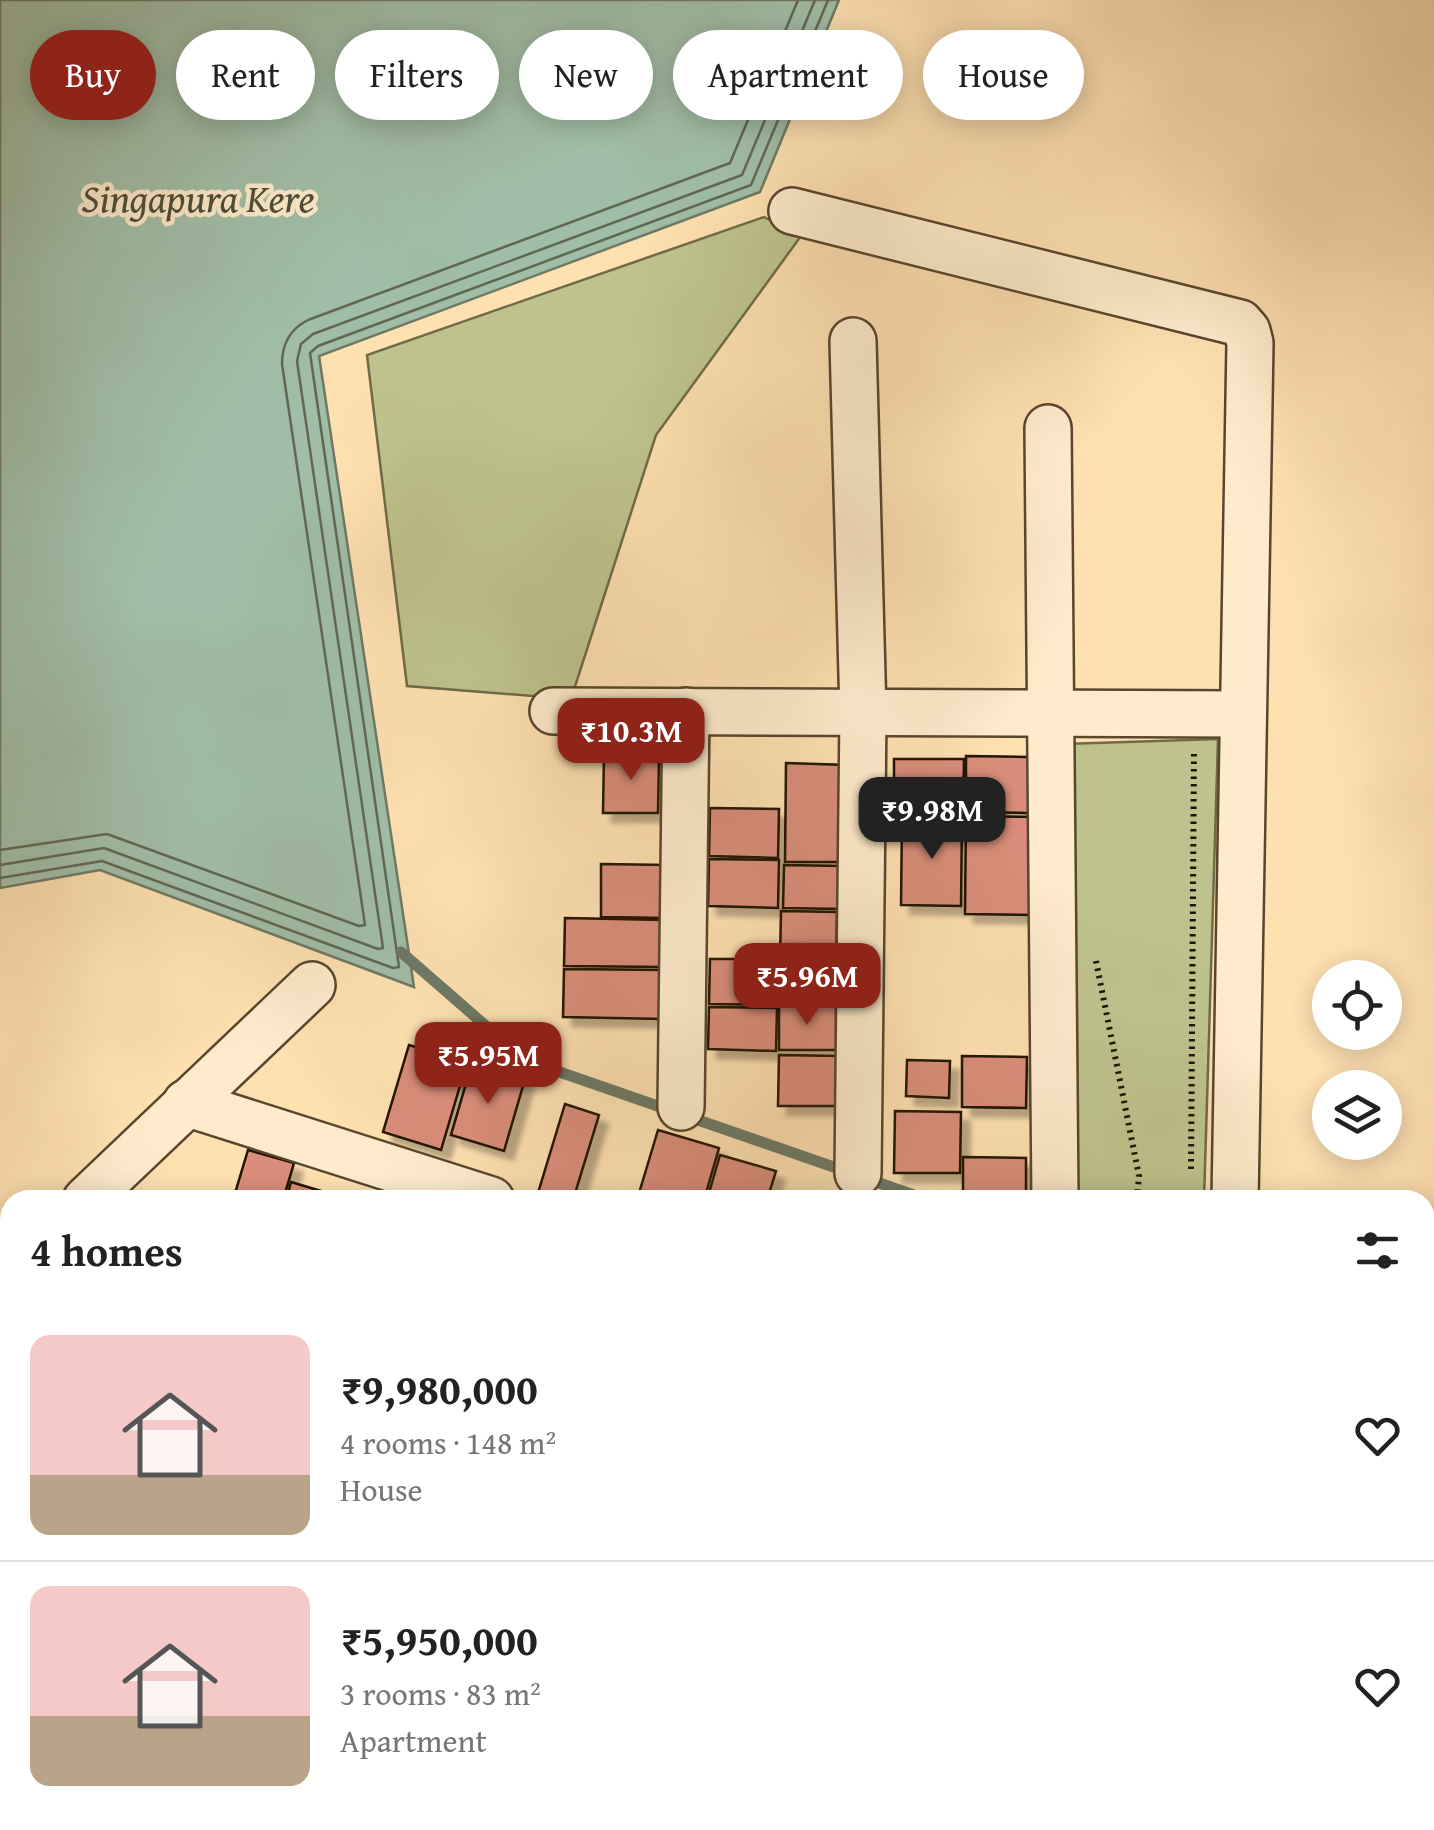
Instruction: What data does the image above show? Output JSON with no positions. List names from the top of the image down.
{
  "water": ["Singapura Kere"],
  "page": {
    "chip": [
      "Buy",
      "Rent",
      "Filters",
      "New",
      "Apartment",
      "House"
    ],
    "price": [
      "₹10.3M",
      "₹9.98M",
      "₹5.96M",
      "₹5.95M"
    ],
    "heading": "4 homes",
    "list": [
      {
        "name": "₹9,980,000",
        "note": "4 rooms · 148 m² · House"
      },
      {
        "name": "₹5,950,000",
        "note": "3 rooms · 83 m² · Apartment"
      }
    ]
  }
}
